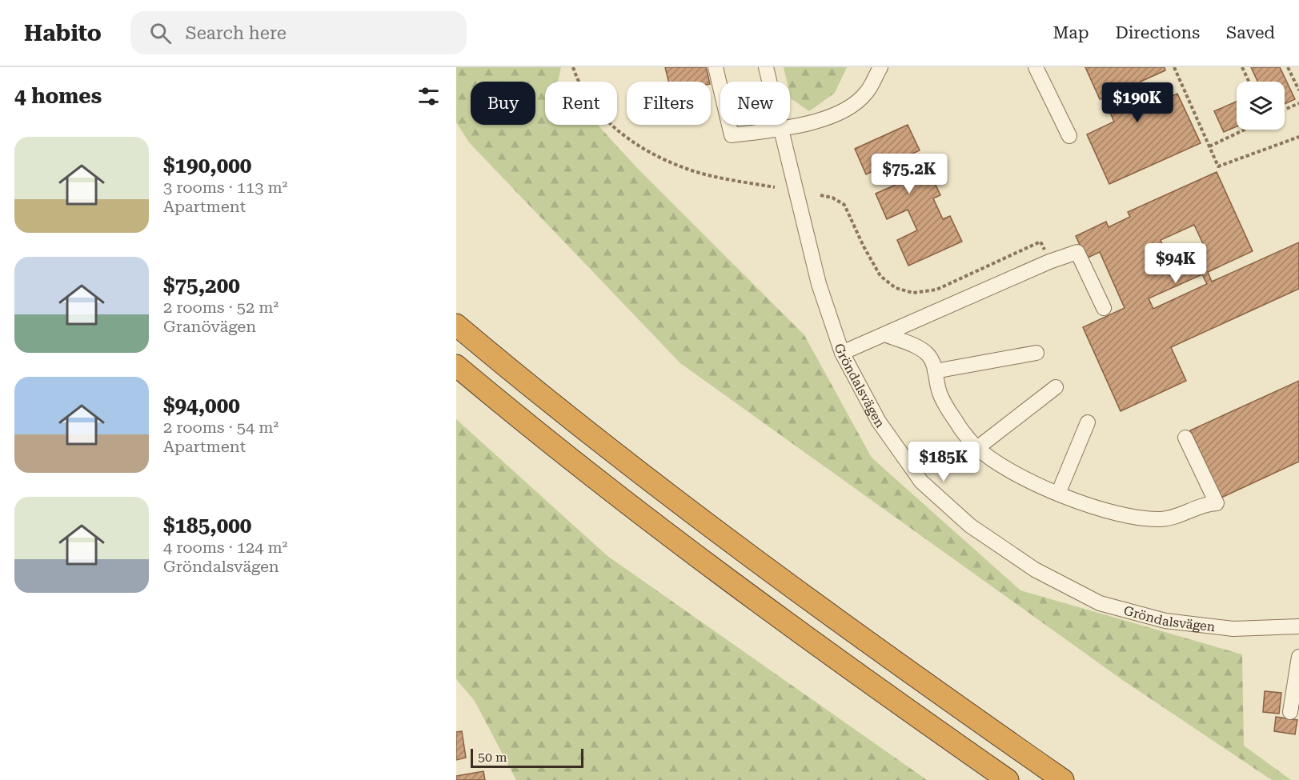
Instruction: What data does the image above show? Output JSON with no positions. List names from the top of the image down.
{
  "streets": {
    "street": ["Gröndalsvägen"]
  },
  "scale_bar": "50 m",
  "page": {
    "header": "Habito",
    "search": "Search here",
    "nav": ["Map", "Directions", "Saved"],
    "heading": "4 homes",
    "chip": [
      "Buy",
      "Rent",
      "Filters",
      "New"
    ],
    "price": [
      "$190K",
      "$75.2K",
      "$94K",
      "$185K"
    ],
    "list": [
      {
        "name": "$190,000",
        "note": "3 rooms · 113 m² · Apartment"
      },
      {
        "name": "$75,200",
        "note": "2 rooms · 52 m² · Granövägen"
      },
      {
        "name": "$94,000",
        "note": "2 rooms · 54 m² · Apartment"
      },
      {
        "name": "$185,000",
        "note": "4 rooms · 124 m² · Gröndalsvägen"
      }
    ],
    "scale": "50 m"
  }
}
